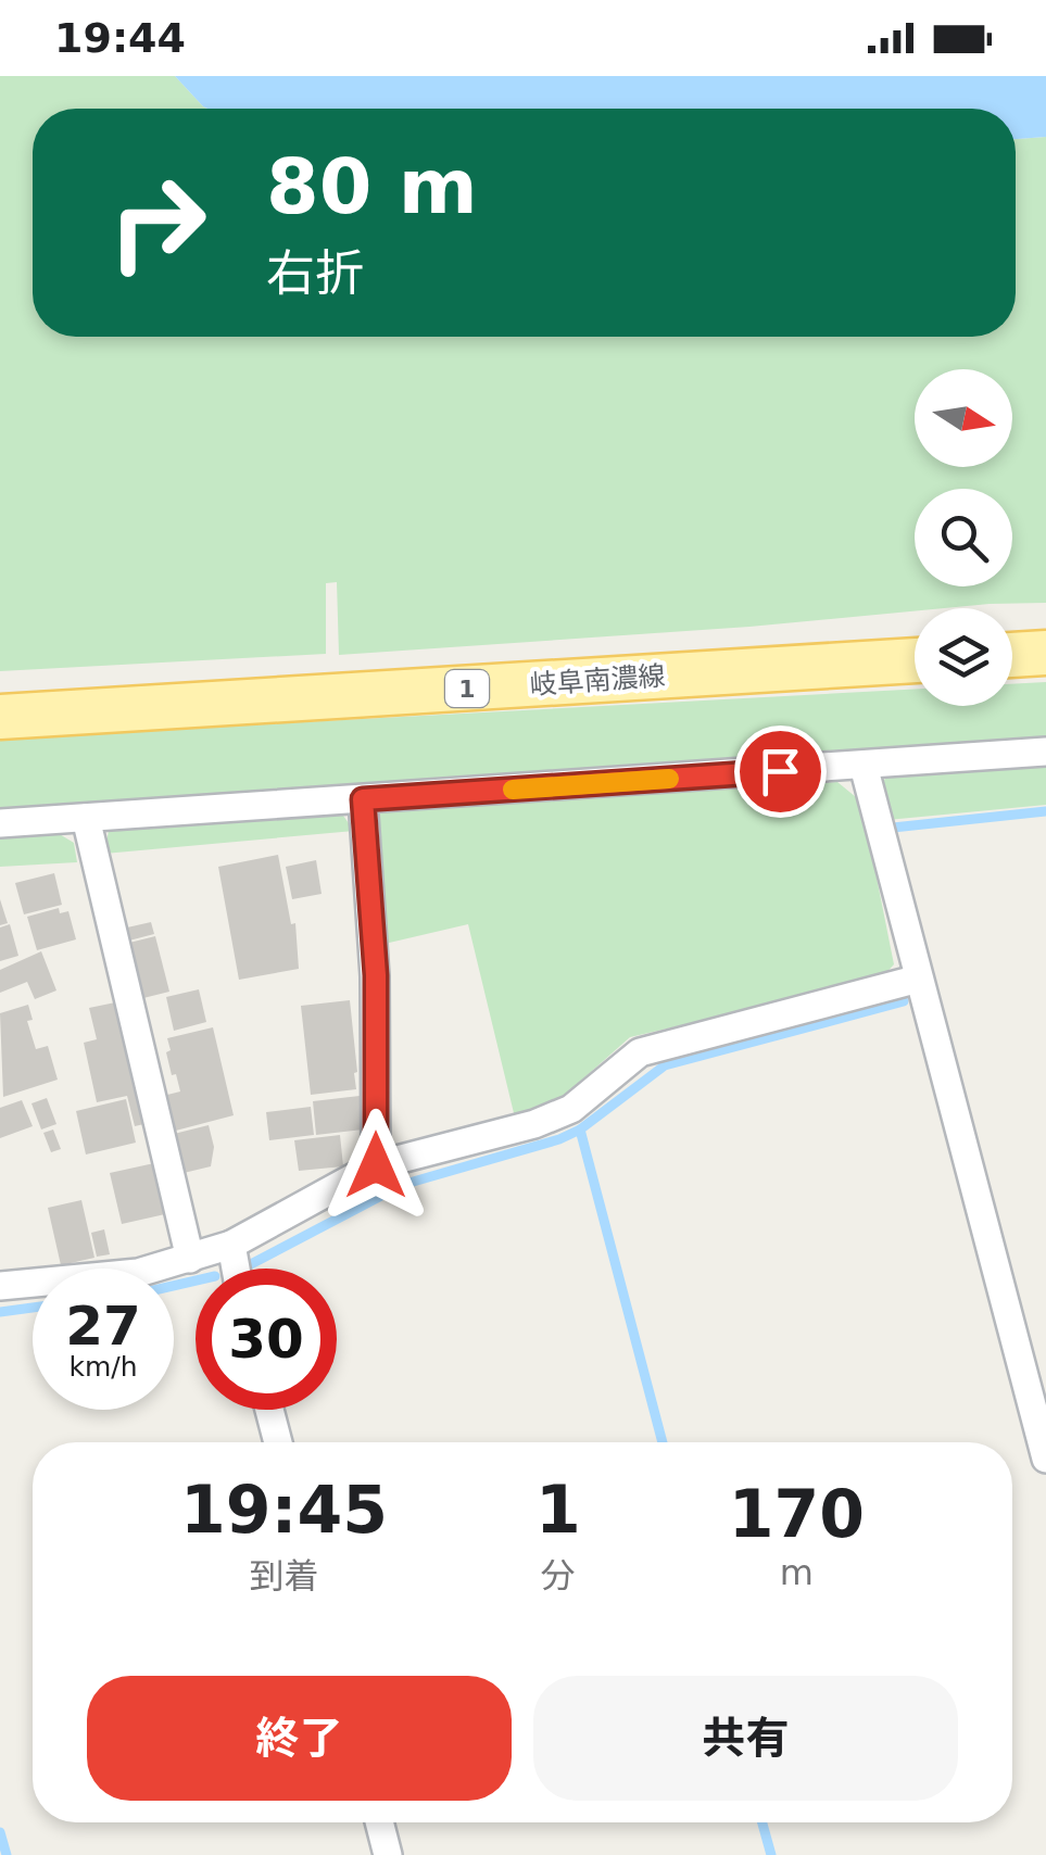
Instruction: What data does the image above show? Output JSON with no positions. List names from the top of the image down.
{
  "streets": {
    "main road": ["岐阜南濃線", "1"]
  },
  "north": "right",
  "page": {
    "status": "19:44",
    "turn": ["80 m", "右折"],
    "speed": "27 km/h",
    "limit": "30",
    "eta": [
      "19:45",
      "到着",
      "1",
      "分",
      "170",
      "m"
    ],
    "buttons": ["終了", "共有"]
  }
}
